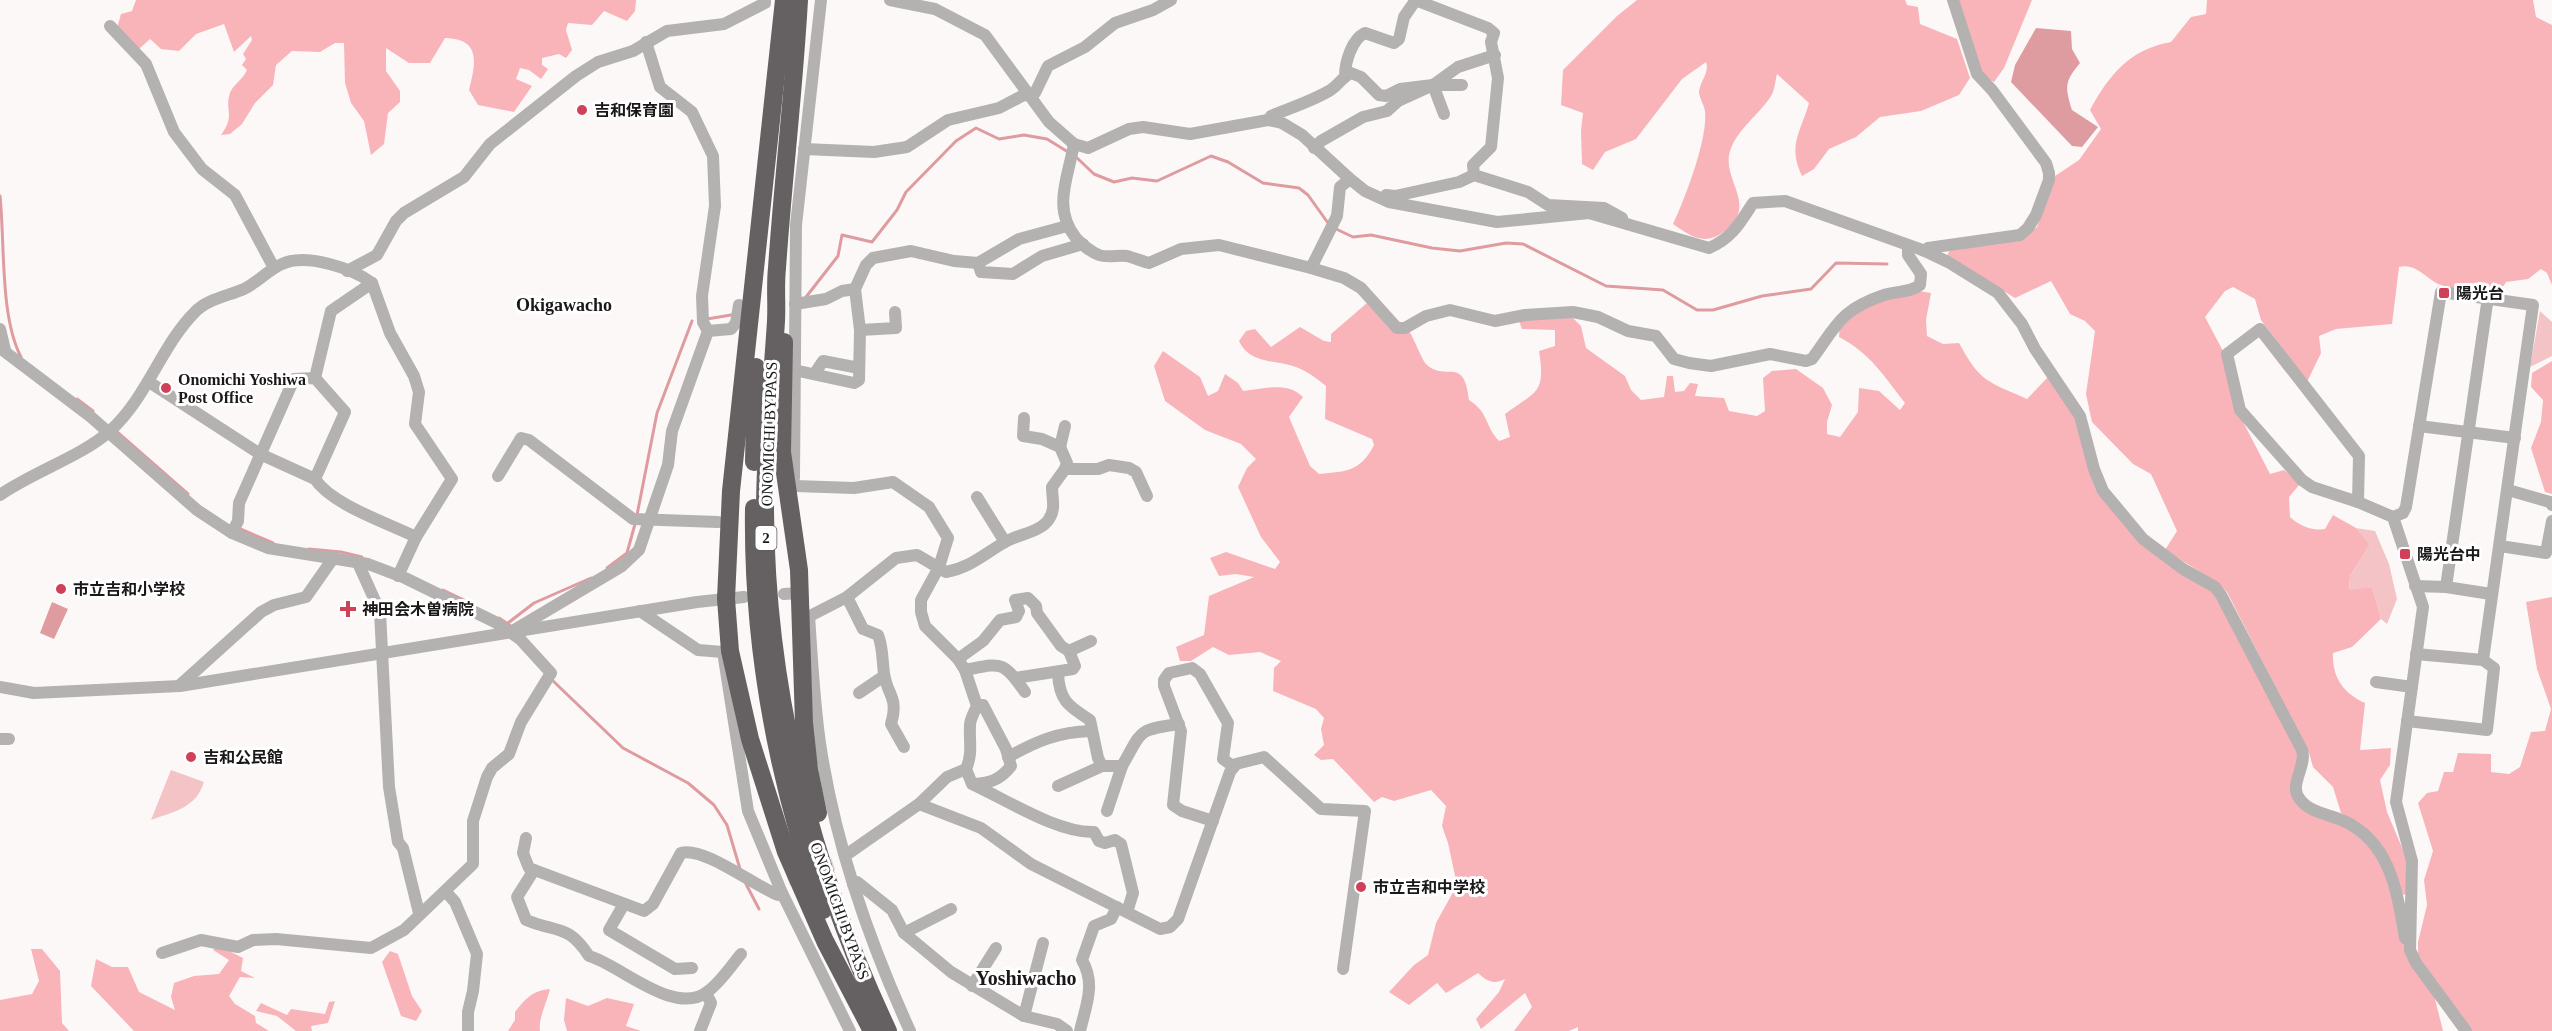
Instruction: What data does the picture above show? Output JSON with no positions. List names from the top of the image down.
{
  "streets": {
    "highway": ["ONOMICHI BYPASS", "2"]
  },
  "districts": ["Okigawacho", "Yoshiwacho"],
  "places": {
    "other": [
      "吉和保育園",
      "Onomichi Yoshiwa Post Office",
      "市立吉和小学校",
      "吉和公民館",
      "市立吉和中学校"
    ],
    "transit": ["陽光台", "陽光台中"],
    "health": ["神田会木曽病院"]
  }
}
